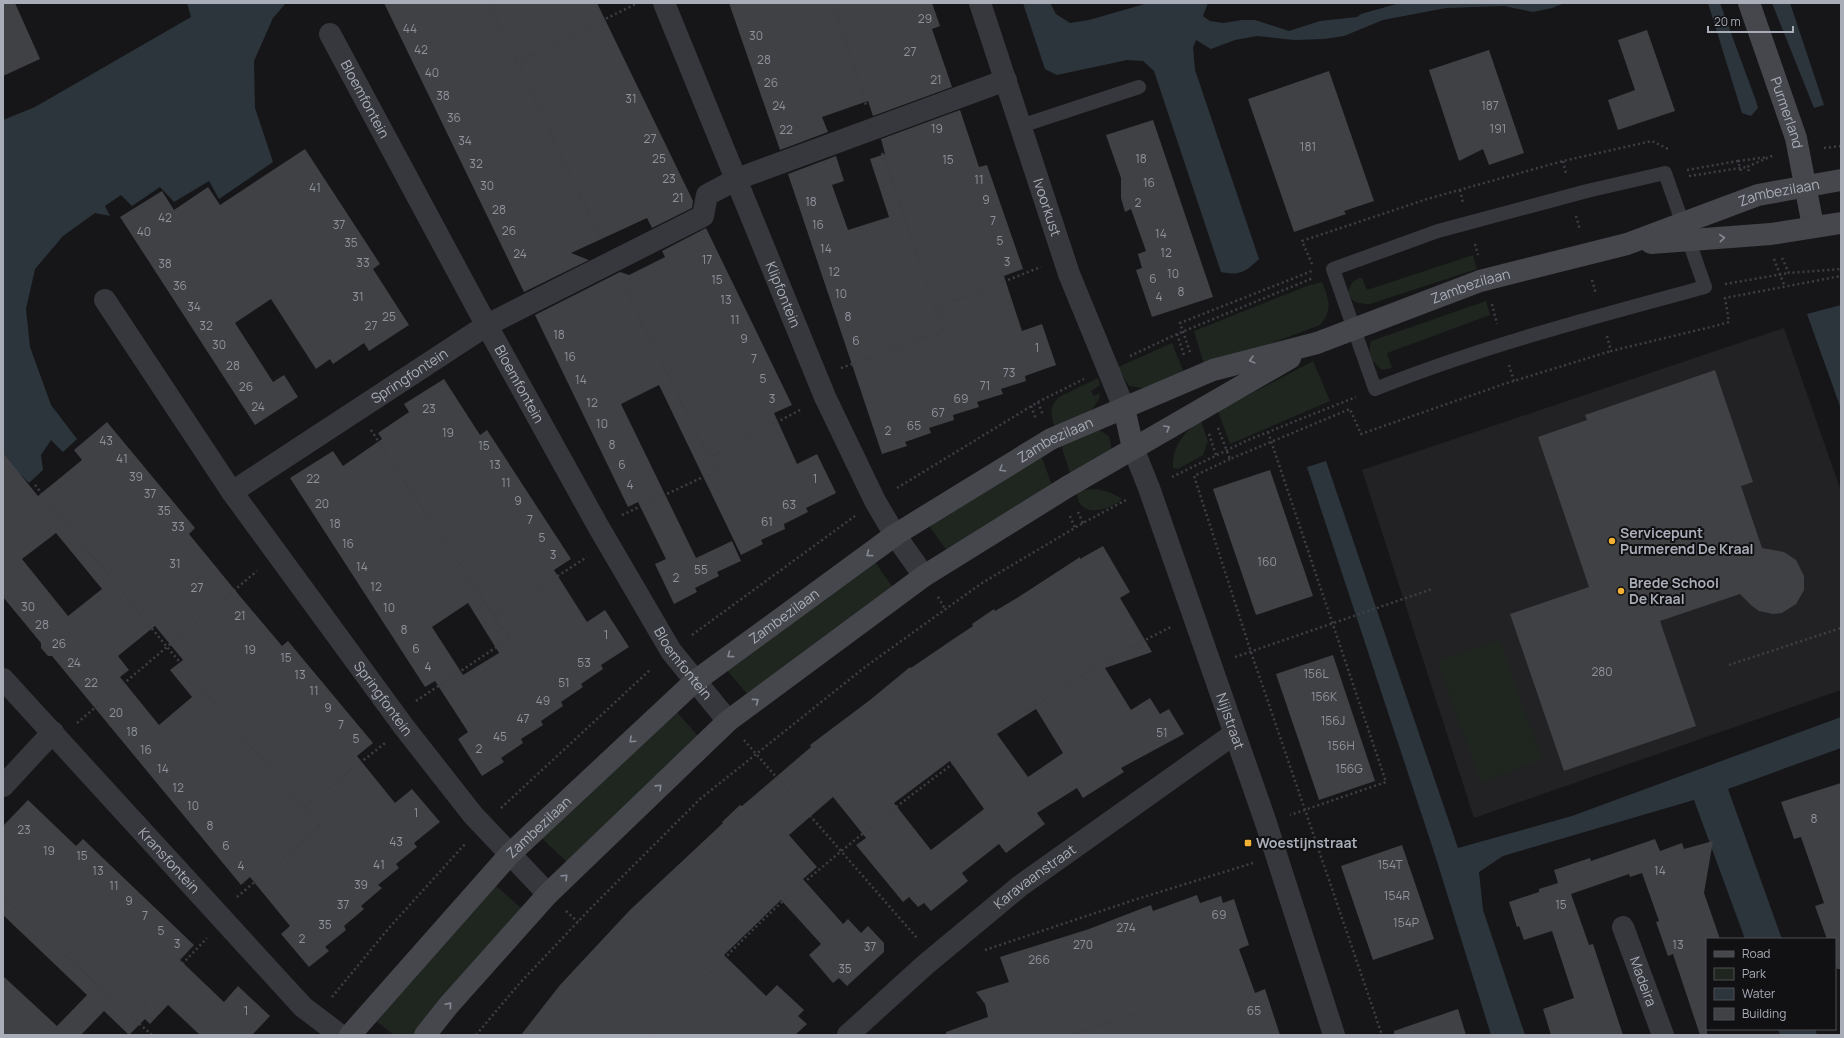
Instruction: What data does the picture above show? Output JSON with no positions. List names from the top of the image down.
{
  "streets": {
    "street": [
      "Bloemfontein",
      "Purmerland",
      "Zambezilaan",
      "Ivoorkust",
      "Klipfontein",
      "Springfontein",
      "Nijlstraat",
      "Kransfontein",
      "Karavaanstraat",
      "Madeira"
    ]
  },
  "crossings": [
    ["Bloemfontein", "Zambezilaan"],
    ["Bloemfontein", "Springfontein"],
    ["Purmerland", "Zambezilaan"],
    ["Zambezilaan", "Ivoorkust"],
    ["Zambezilaan", "Klipfontein"],
    ["Zambezilaan", "Springfontein"],
    ["Zambezilaan", "Nijlstraat"],
    ["Ivoorkust", "Nijlstraat"],
    ["Klipfontein", "Springfontein"],
    ["Nijlstraat", "Karavaanstraat"]
  ],
  "places": {
    "other": ["Servicepunt Purmerend De Kraal", "Brede School De Kraal"],
    "transit": ["Woestijnstraat"]
  },
  "house_numbers": [
    "29",
    "44",
    "30",
    "42",
    "27",
    "28",
    "40",
    "21",
    "26",
    "38",
    "31",
    "24",
    "187",
    "36",
    "19",
    "191",
    "22",
    "27",
    "34",
    "181",
    "25",
    "18",
    "15",
    "32",
    "23",
    "11",
    "16",
    "30",
    "41",
    "21",
    "9",
    "18",
    "2",
    "28",
    "42",
    "7",
    "37",
    "16",
    "26",
    "40",
    "14",
    "5",
    "35",
    "14",
    "12",
    "24",
    "17",
    "3",
    "33",
    "38",
    "12",
    "10",
    "6",
    "15",
    "36",
    "8",
    "10",
    "31",
    "4",
    "13",
    "34",
    "25",
    "8",
    "11",
    "32",
    "27",
    "18",
    "9",
    "6",
    "30",
    "1",
    "16",
    "7",
    "28",
    "73",
    "5",
    "14",
    "71",
    "26",
    "3",
    "69",
    "12",
    "24",
    "23",
    "67",
    "10",
    "65",
    "2",
    "19",
    "43",
    "8",
    "15",
    "41",
    "13",
    "6",
    "39",
    "22",
    "1",
    "11",
    "4",
    "37",
    "9",
    "20",
    "63",
    "35",
    "7",
    "61",
    "18",
    "33",
    "5",
    "16",
    "3",
    "160",
    "31",
    "14",
    "55",
    "2",
    "12",
    "27",
    "30",
    "10",
    "21",
    "28",
    "8",
    "1",
    "26",
    "6",
    "19",
    "15",
    "24",
    "53",
    "4",
    "280",
    "156L",
    "13",
    "22",
    "51",
    "11",
    "156K",
    "49",
    "9",
    "20",
    "47",
    "156J",
    "7",
    "18",
    "51",
    "45",
    "5",
    "156H",
    "2",
    "16",
    "14",
    "156G",
    "12",
    "10",
    "1",
    "8",
    "8",
    "23",
    "43",
    "6",
    "19",
    "15",
    "41",
    "154T",
    "4",
    "13",
    "14",
    "39",
    "11",
    "154R",
    "9",
    "37",
    "15",
    "69",
    "7",
    "154P",
    "35",
    "274",
    "5",
    "2",
    "3",
    "270",
    "13",
    "37",
    "266",
    "35",
    "1",
    "65"
  ],
  "legend": [
    "Road",
    "Park",
    "Water",
    "Building"
  ],
  "scale_bar": "20 m"
}
